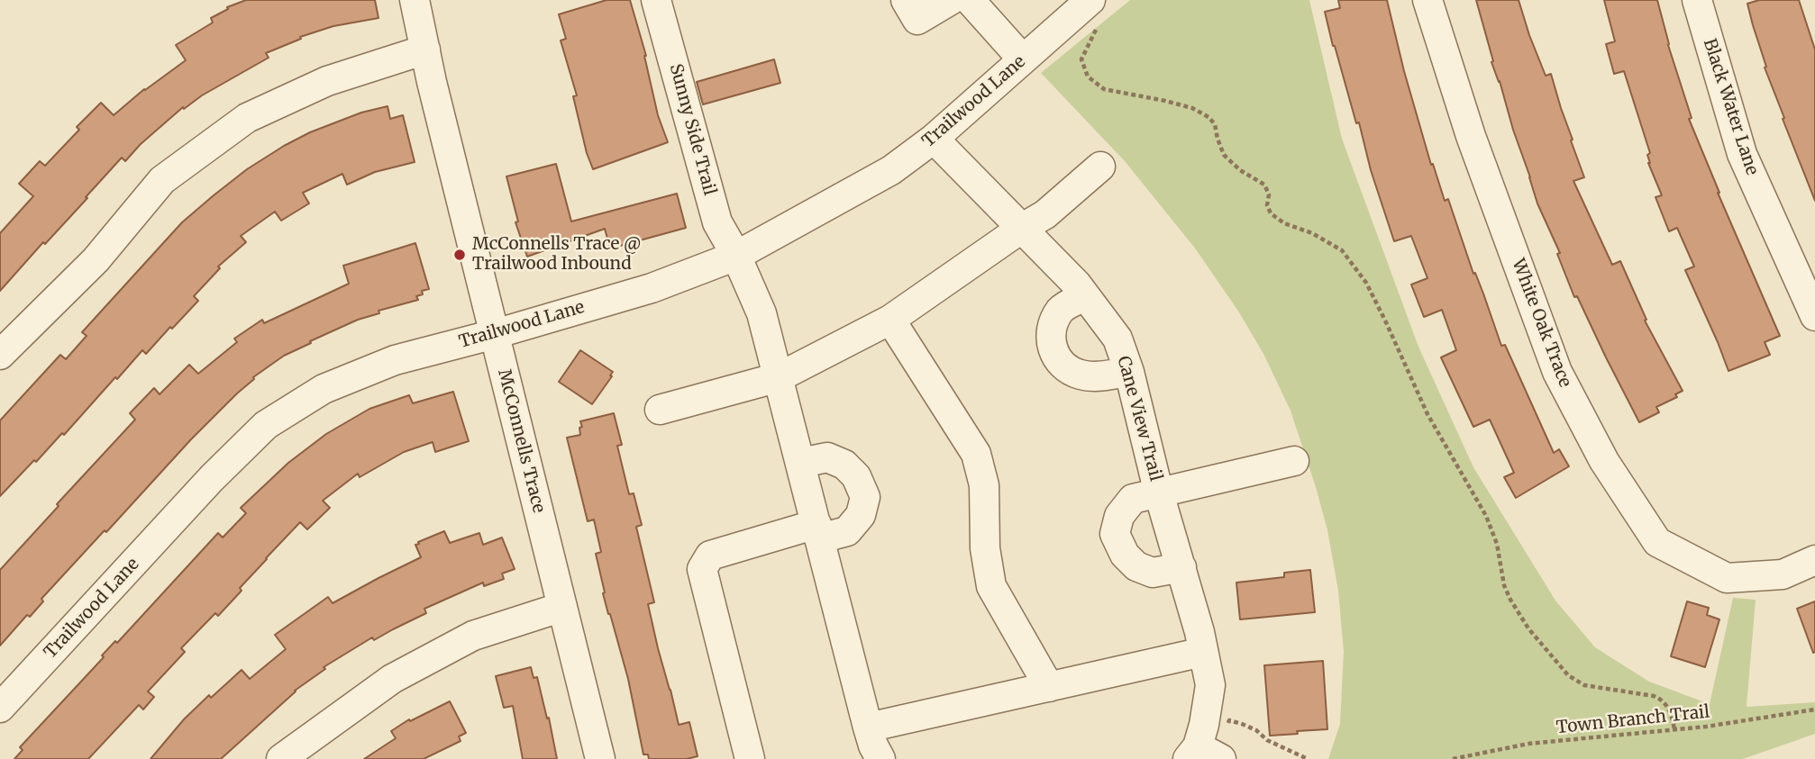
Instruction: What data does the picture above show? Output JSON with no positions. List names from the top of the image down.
{
  "streets": {
    "street": [
      "Trailwood Lane",
      "Black Water Lane",
      "Sunny Side Trail",
      "White Oak Trace",
      "Cane View Trail",
      "McConnells Trace"
    ],
    "path": ["Town Branch Trail"]
  },
  "crossings": [
    ["Trailwood Lane", "Sunny Side Trail"],
    ["Trailwood Lane", "Cane View Trail"],
    ["Trailwood Lane", "McConnells Trace"]
  ],
  "places": ["McConnells Trace @ Trailwood Inbound"]
}
